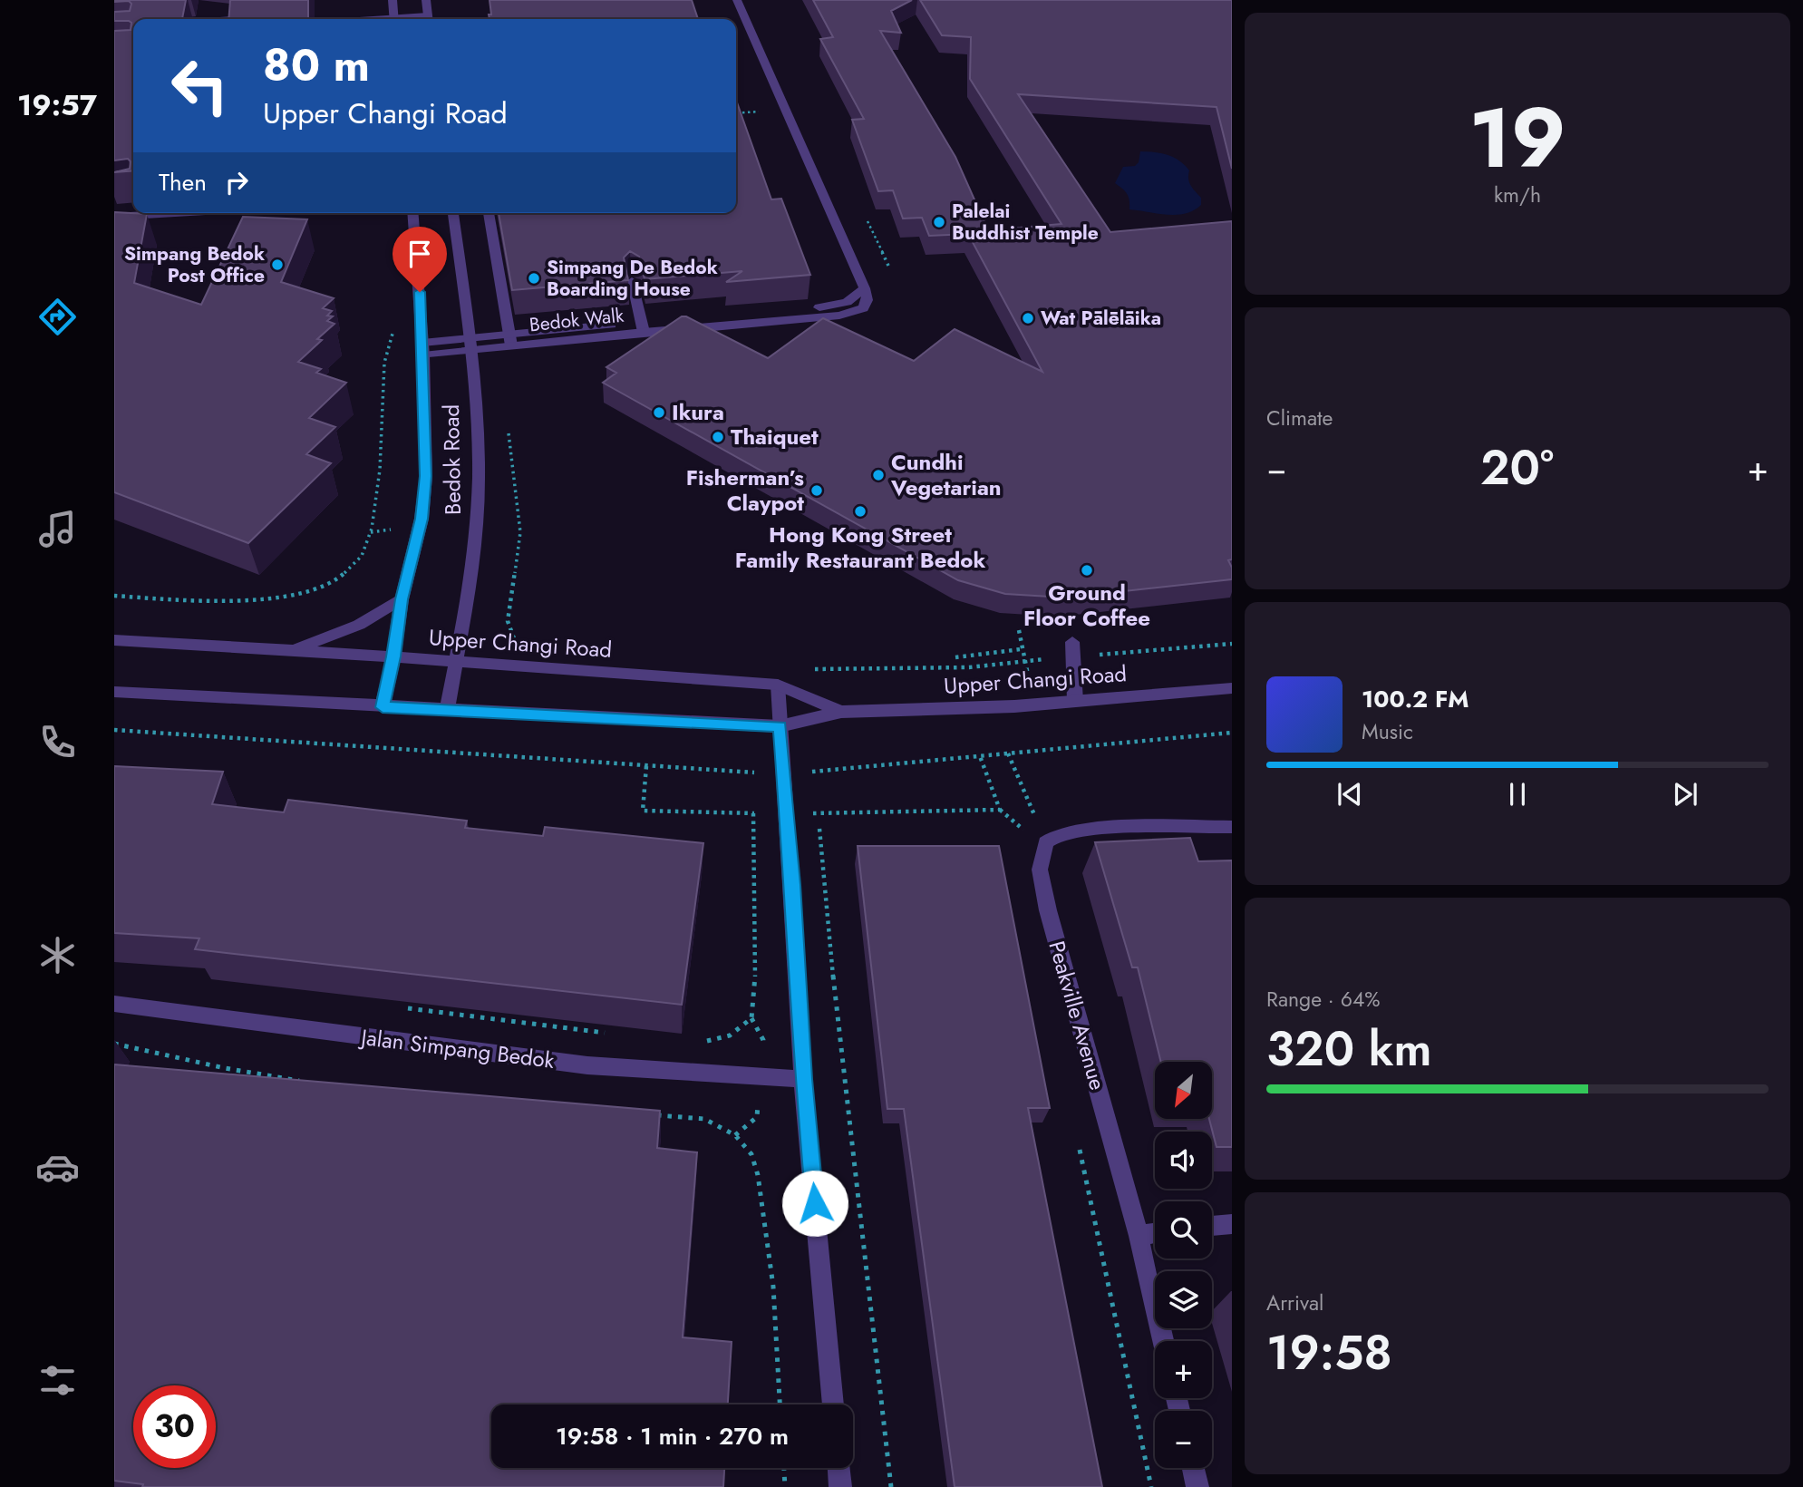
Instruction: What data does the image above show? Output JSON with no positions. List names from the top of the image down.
{
  "streets": {
    "street": [
      "Bedok Walk",
      "Bedok Road",
      "Upper Changi Road",
      "Peakville Avenue",
      "Jalan Simpang Bedok"
    ]
  },
  "crossings": [
    ["Bedok Walk", "Bedok Road"],
    ["Bedok Road", "Upper Changi Road"]
  ],
  "places": [
    "Palelai Buddhist Temple",
    "Simpang Bedok Post Office",
    "Simpang De Bedok Boarding House",
    "Wat Pālēlāika",
    "Ikura",
    "Thaiquet",
    "Cundhi Vegetarian",
    "Fisherman’s Claypot",
    "Hong Kong Street Family Restaurant Bedok",
    "Ground Floor Coffee"
  ],
  "north": "bottom left",
  "page": {
    "tabs": "19:57",
    "tile": [
      ["19", "km/h"],
      "Climate",
      ["Range · 64%", "320 km"],
      ["Arrival", "19:58"]
    ],
    "turn": ["80 m", "Upper Changi Road"],
    "then": "Then",
    "heat": ["−", "20°", "+"],
    "song": ["100.2 FM", "Music"],
    "map_buttons": ["+", "−"],
    "limit": "30",
    "trip": "19:58 · 1 min · 270 m"
  }
}
